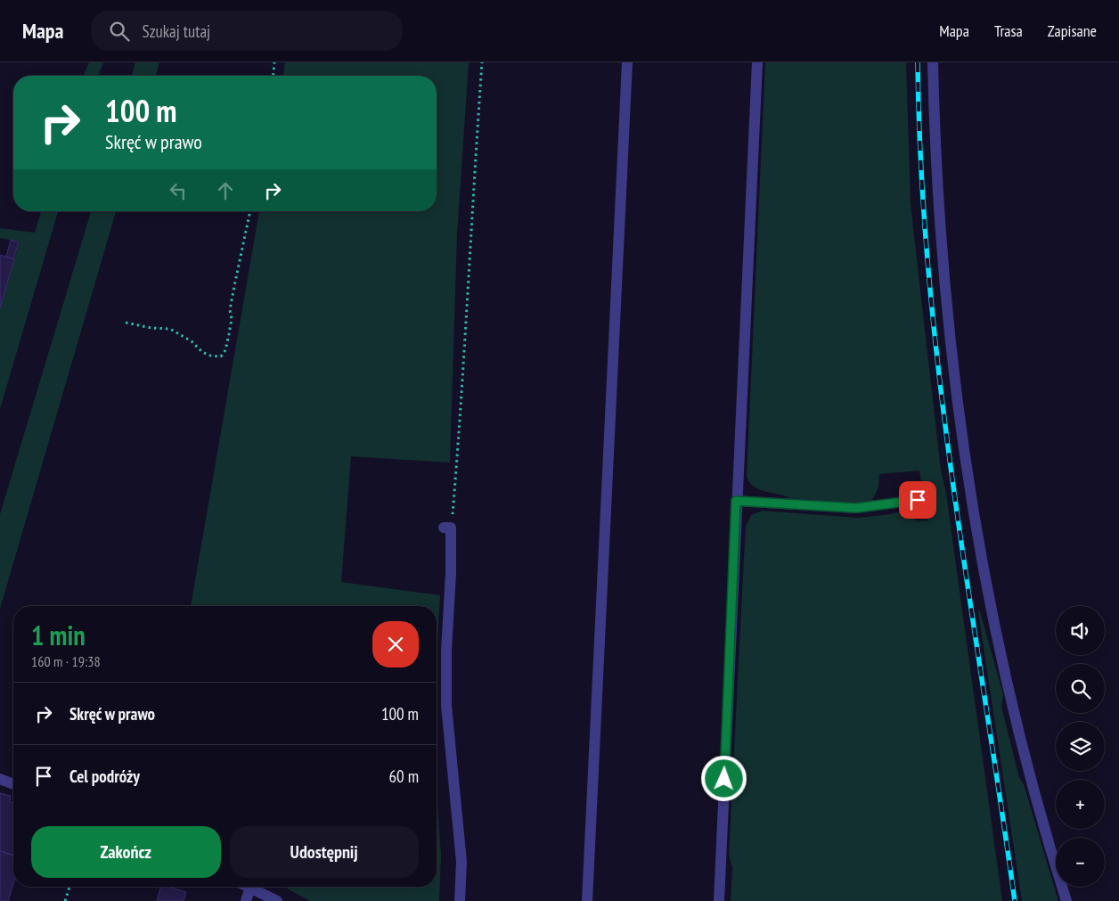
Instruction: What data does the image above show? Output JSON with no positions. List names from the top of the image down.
{
  "page": {
    "header": "Mapa",
    "search": "Szukaj tutaj",
    "nav": ["Mapa", "Trasa", "Zapisane"],
    "turn": ["100 m", "Skręć w prawo"],
    "map_buttons": ["+", "−"],
    "heading": ["1 min", "160 m · 19:38"],
    "list": [
      {
        "name": "Skręć w prawo",
        "value": "100 m"
      },
      {
        "name": "Cel podróży",
        "value": "60 m"
      }
    ],
    "buttons": ["Zakończ", "Udostępnij"]
  }
}
